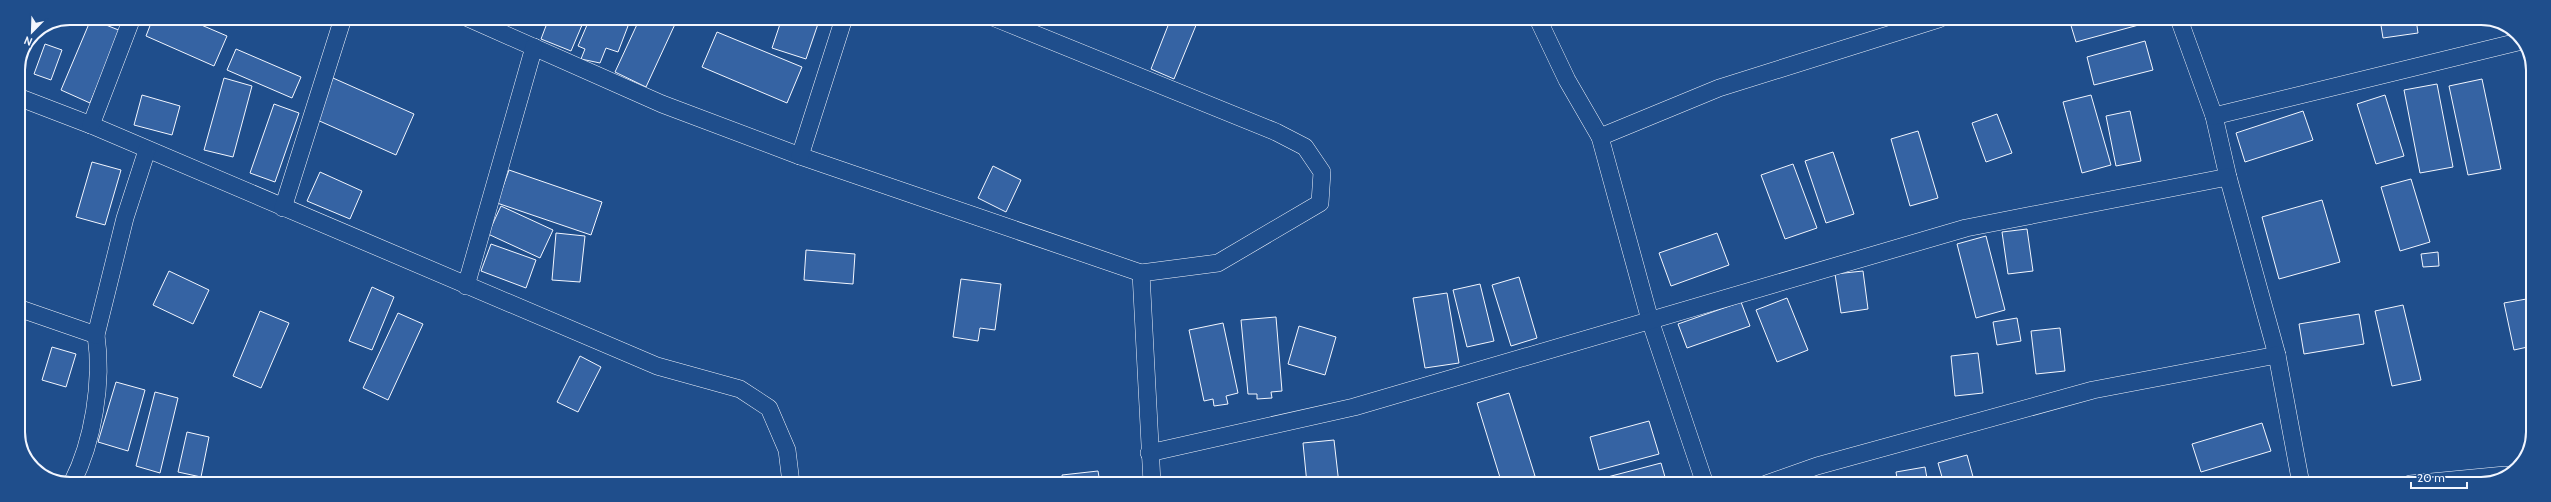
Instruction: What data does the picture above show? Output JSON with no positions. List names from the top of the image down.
{
  "scale_bar": "20 m",
  "north": "bottom left"
}
